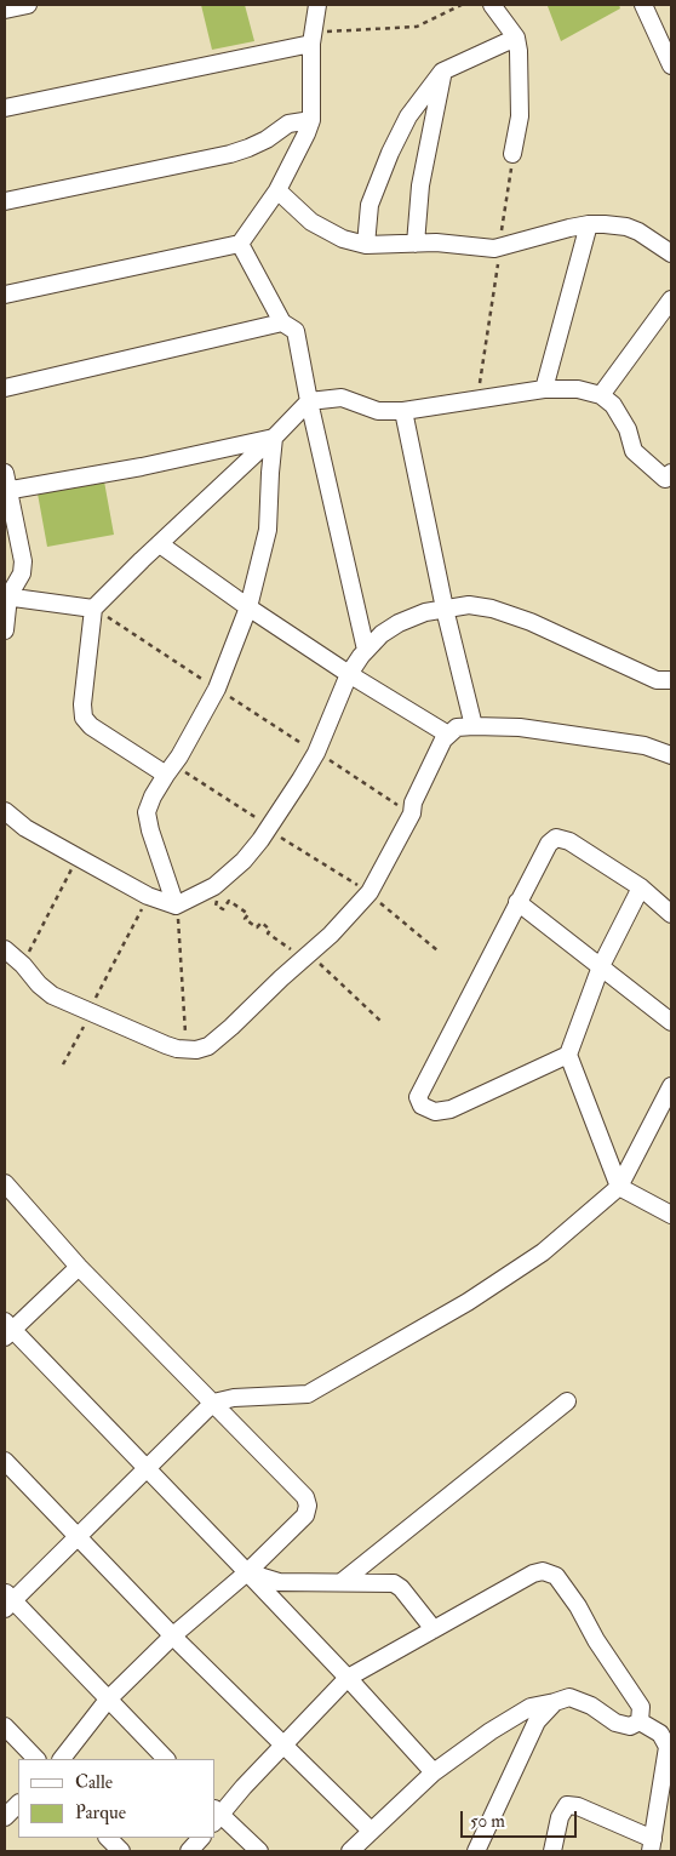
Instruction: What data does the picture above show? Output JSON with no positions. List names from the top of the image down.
{
  "legend": ["Calle", "Parque"],
  "scale_bar": "50 m"
}
